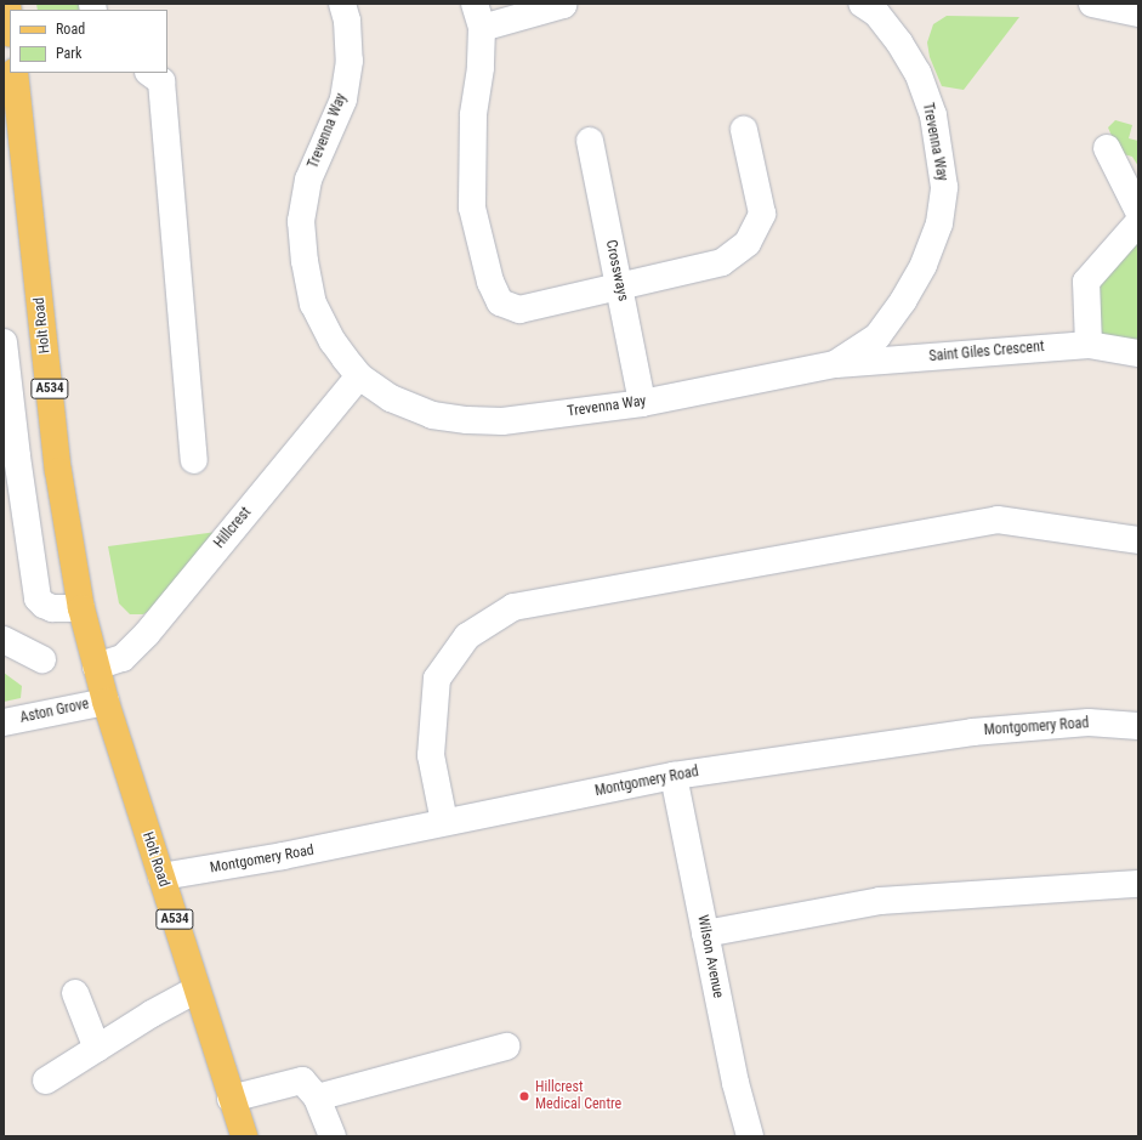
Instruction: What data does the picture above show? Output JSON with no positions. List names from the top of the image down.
{
  "streets": {
    "main road": ["Holt Road", "A534"],
    "street": [
      "Trevenna Way",
      "Crossways",
      "Saint Giles Crescent",
      "Hillcrest",
      "Aston Grove",
      "Montgomery Road",
      "Wilson Avenue"
    ]
  },
  "crossings": [
    ["Trevenna Way", "Crossways"],
    ["Trevenna Way", "Saint Giles Crescent"],
    ["Trevenna Way", "Hillcrest"],
    ["Holt Road", "Hillcrest"],
    ["Holt Road", "Aston Grove"],
    ["Holt Road", "Montgomery Road"],
    ["Montgomery Road", "Wilson Avenue"]
  ],
  "places": ["Hillcrest Medical Centre"],
  "legend": ["Road", "Park"]
}
